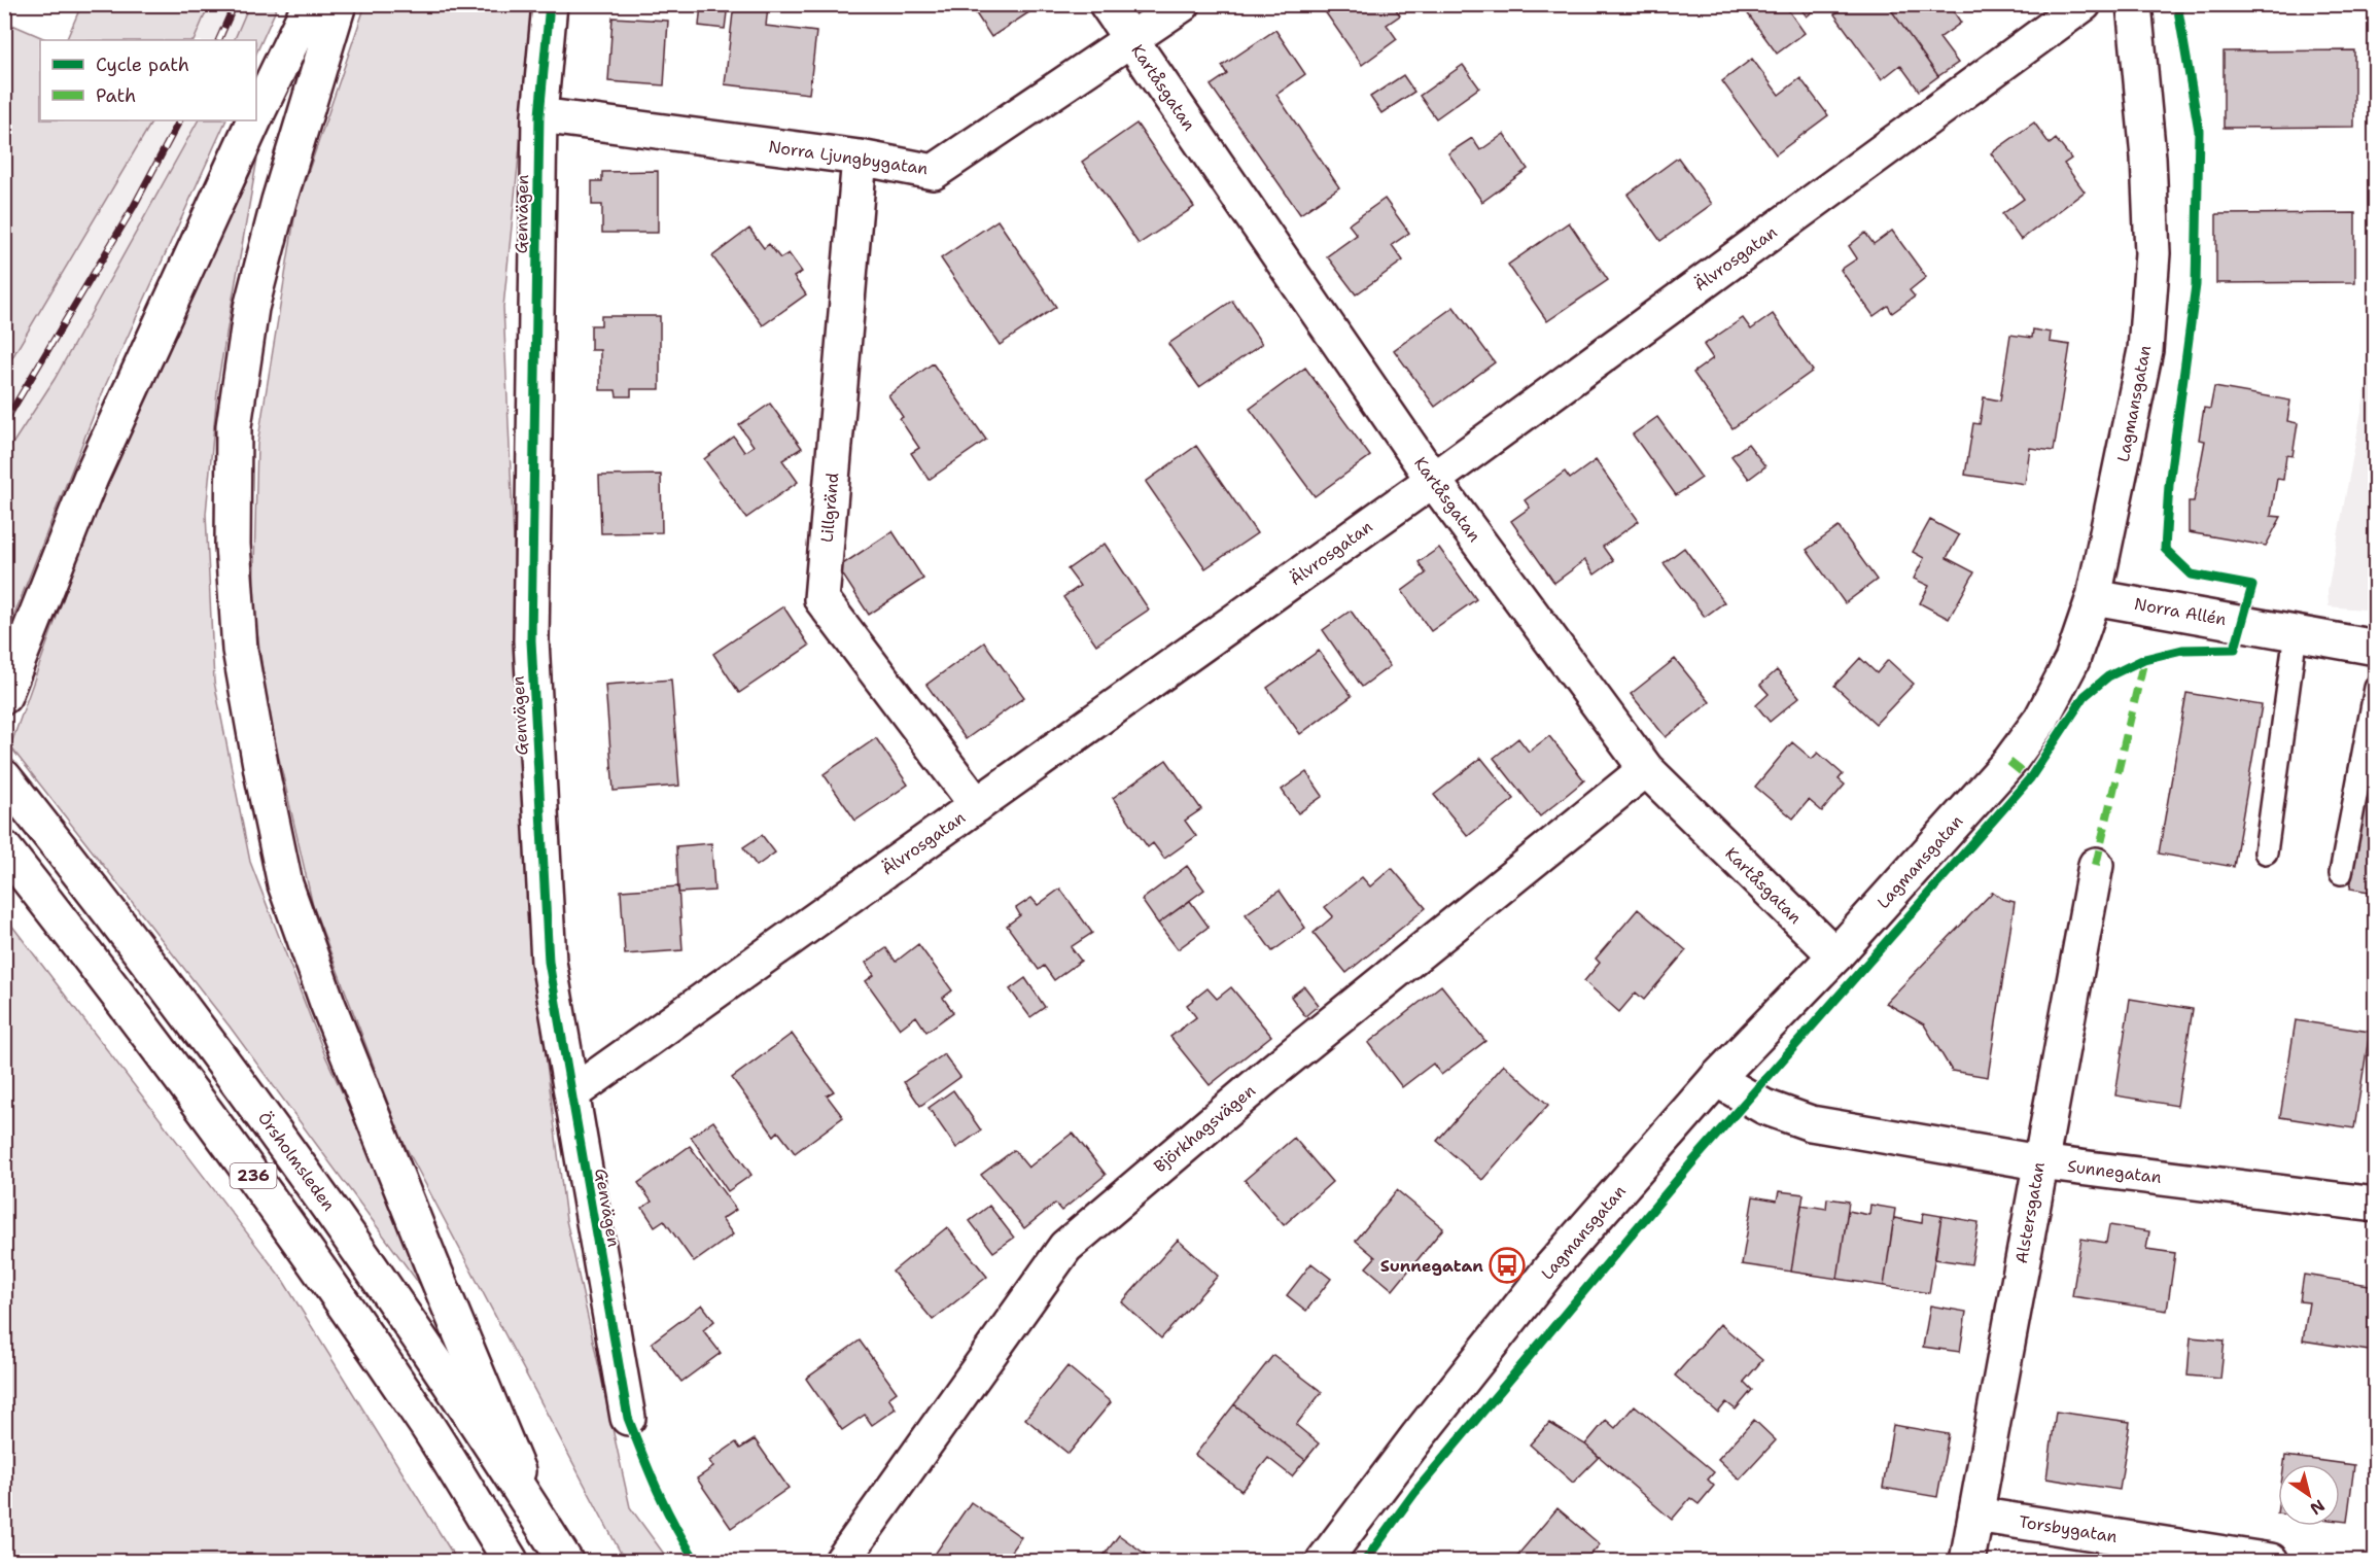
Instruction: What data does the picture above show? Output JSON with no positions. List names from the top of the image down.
{
  "streets": {
    "street": [
      "Kartåsgatan",
      "Norra Ljungbygatan",
      "Genvägen",
      "Älvrosgatan",
      "Lagmansgatan",
      "Lillgränd",
      "Norra Allén",
      "Björkhagsvägen",
      "Örsholmsleden",
      "Sunnegatan",
      "236",
      "Alstersgatan",
      "Torsbygatan"
    ]
  },
  "crossings": [
    ["Kartåsgatan", "Norra Ljungbygatan"],
    ["Kartåsgatan", "Älvrosgatan"],
    ["Kartåsgatan", "Lagmansgatan"],
    ["Kartåsgatan", "Björkhagsvägen"],
    ["Norra Ljungbygatan", "Genvägen"],
    ["Norra Ljungbygatan", "Lillgränd"],
    ["Genvägen", "Älvrosgatan"],
    ["Älvrosgatan", "Lillgränd"],
    ["Lagmansgatan", "Norra Allén"],
    ["Lagmansgatan", "Sunnegatan"],
    ["Sunnegatan", "Alstersgatan"],
    ["Alstersgatan", "Torsbygatan"]
  ],
  "places": {
    "bus stop": ["Sunnegatan"]
  },
  "legend": ["Cycle path", "Path"],
  "north": "bottom right"
}
